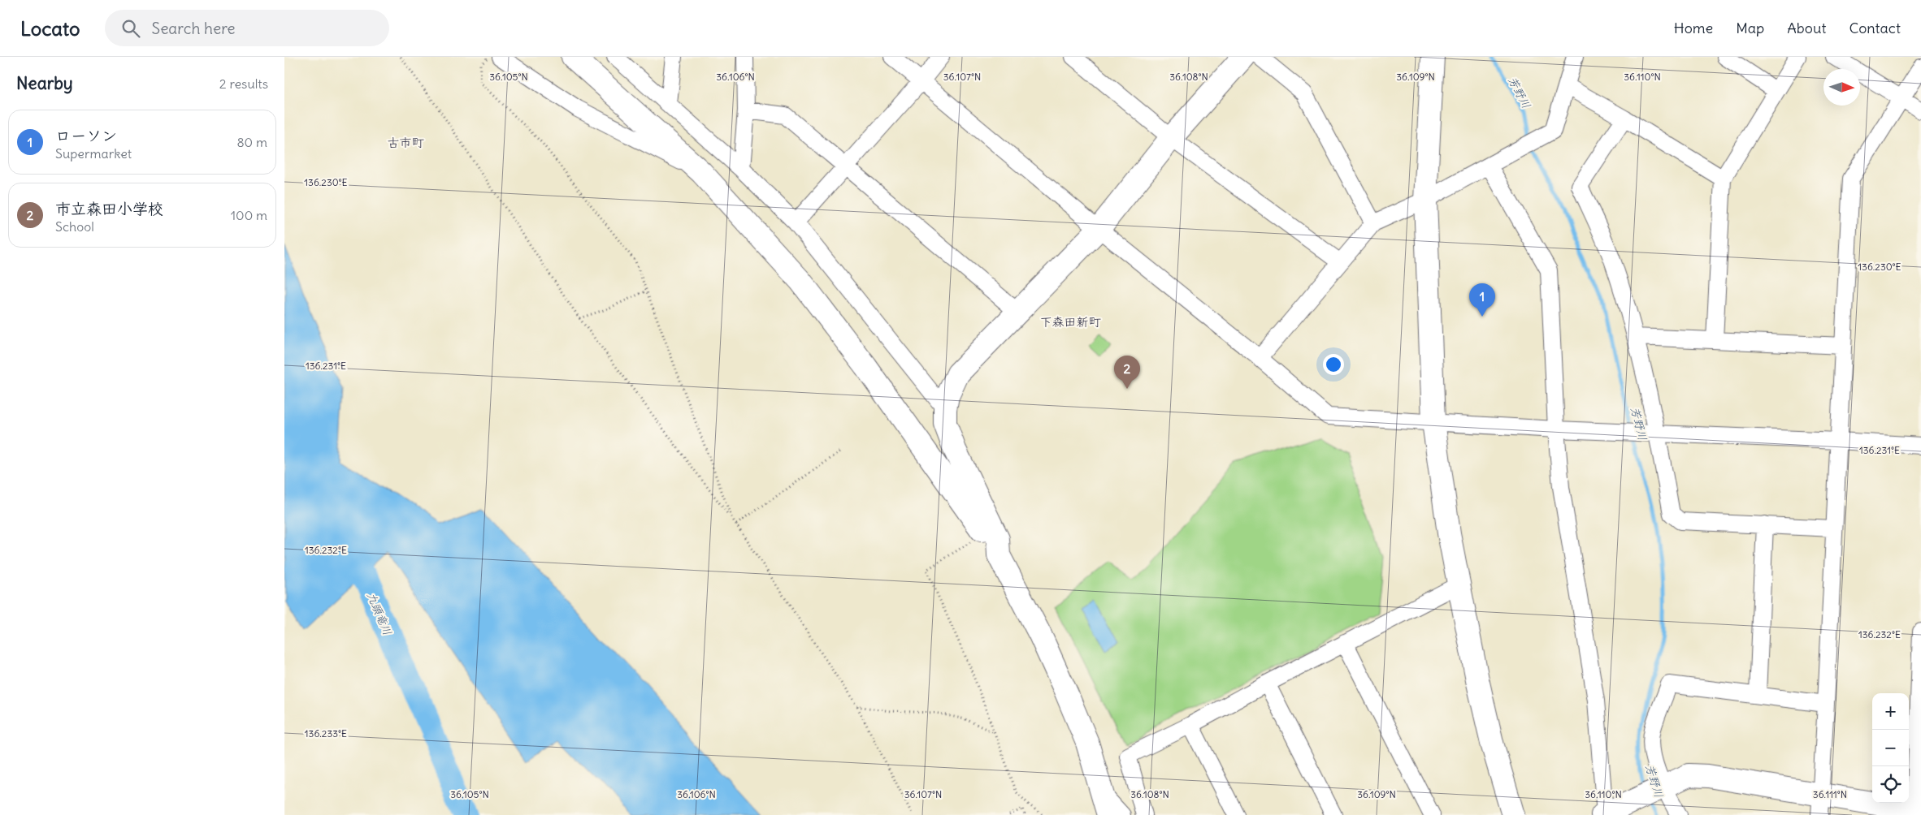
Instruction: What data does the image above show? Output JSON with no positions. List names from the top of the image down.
{
  "districts": ["古市町", "下森田新町"],
  "water": ["芳野川", "九頭竜川"],
  "north": "right",
  "page": {
    "header": "Locato",
    "search": "Search here",
    "nav": [
      "Home",
      "Map",
      "About",
      "Contact"
    ],
    "heading": ["Nearby", "2 results"],
    "list": [
      {
        "mark": "1",
        "name": "ローソン",
        "note": "Supermarket",
        "value": "80 m"
      },
      {
        "mark": "2",
        "name": "市立森田小学校",
        "note": "School",
        "value": "100 m"
      }
    ],
    "pins": ["1", "2"],
    "map_buttons": ["+", "−"]
  },
  "coordinates": [
    "36.105°N",
    "36.106°N",
    "36.107°N",
    "36.108°N",
    "36.109°N",
    "36.110°N",
    "136.230°E",
    "136.231°E",
    "136.232°E",
    "136.233°E",
    "36.111°N"
  ]
}
